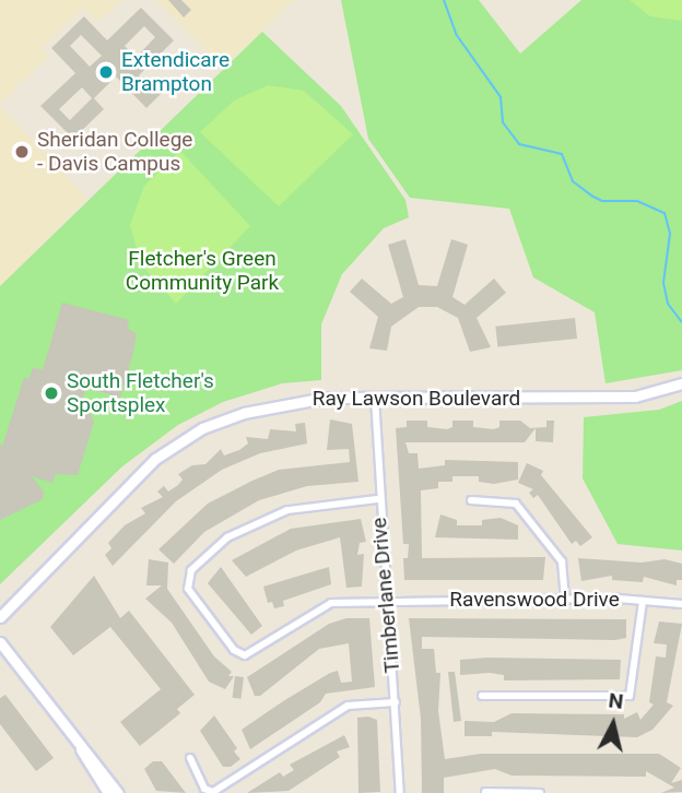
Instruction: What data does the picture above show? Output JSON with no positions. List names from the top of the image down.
{
  "streets": {
    "street": ["Ray Lawson Boulevard", "Timberlane Drive", "Ravenswood Drive"]
  },
  "crossings": [
    ["Ray Lawson Boulevard", "Timberlane Drive"],
    ["Timberlane Drive", "Ravenswood Drive"]
  ],
  "parks": ["Fletcher's Green Community Park"],
  "places": ["Extendicare Brampton", "Sheridan College - Davis Campus", "South Fletcher's Sportsplex"],
  "north": "top"
}
